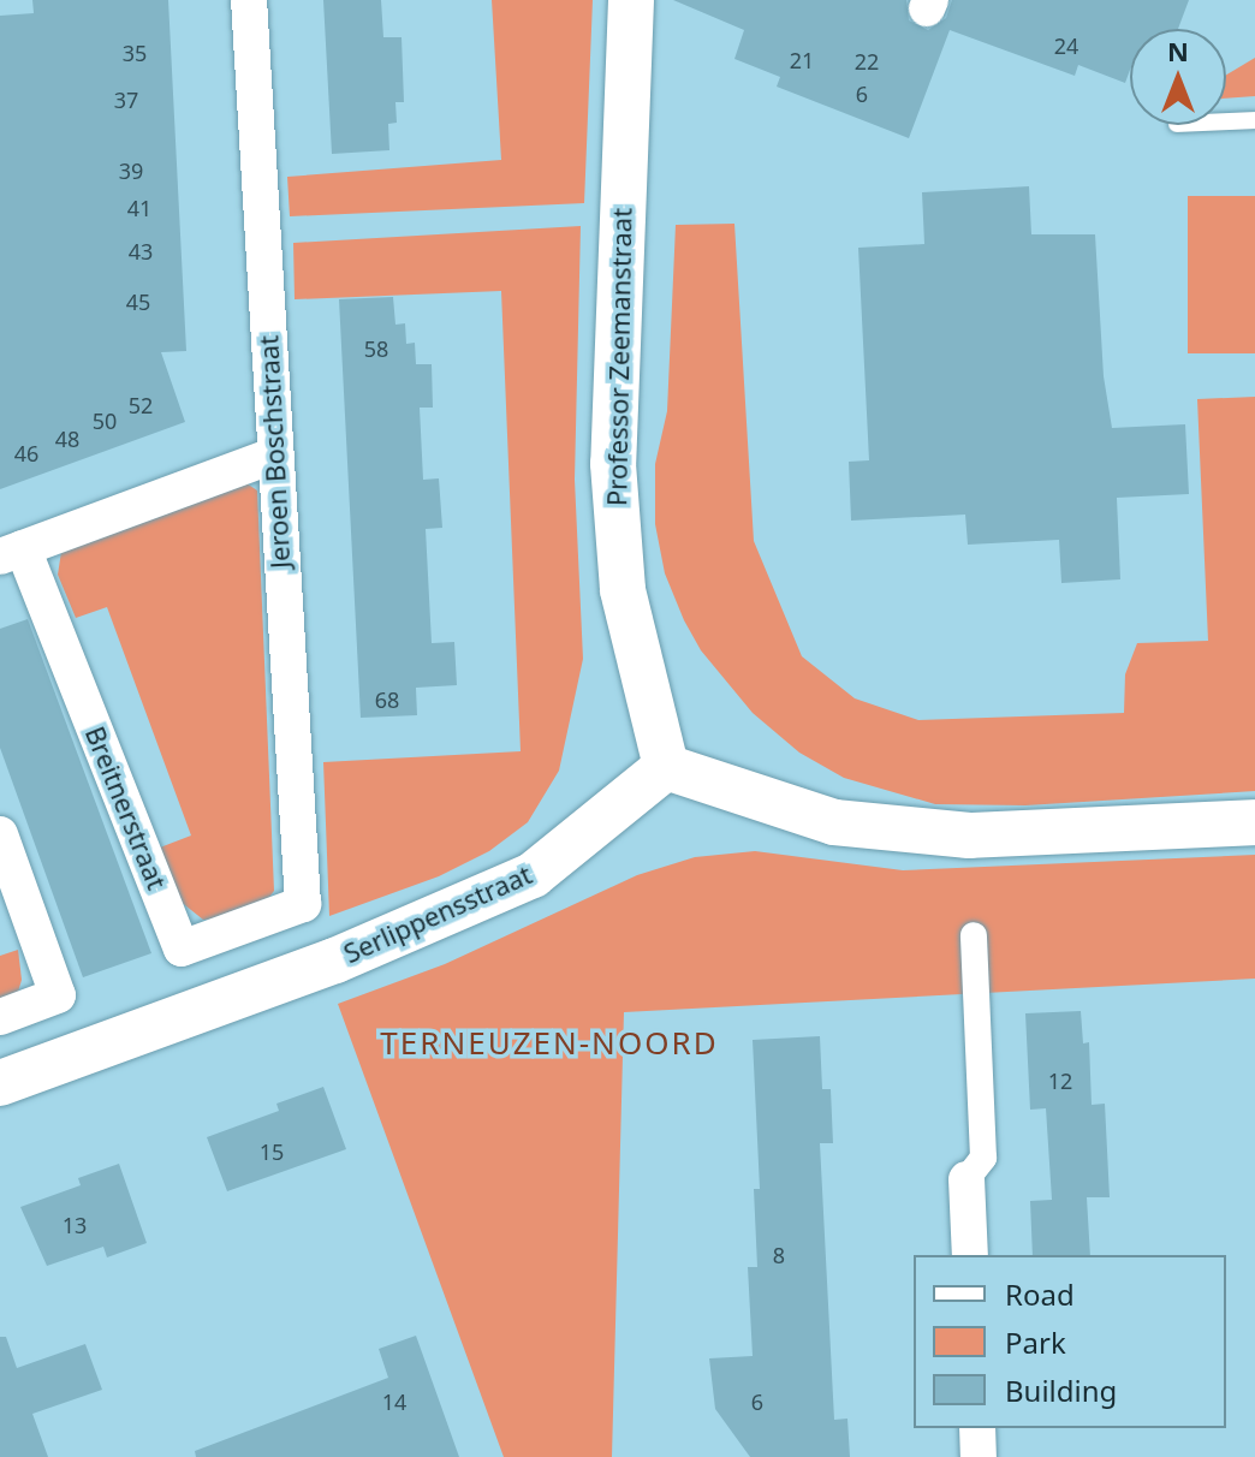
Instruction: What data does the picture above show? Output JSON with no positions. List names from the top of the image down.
{
  "streets": {
    "street": [
      "Professor Zeemanstraat",
      "Jeroen Boschstraat",
      "Breitnerstraat",
      "Serlippensstraat"
    ]
  },
  "crossings": [
    ["Professor Zeemanstraat", "Serlippensstraat"],
    ["Jeroen Boschstraat", "Breitnerstraat"]
  ],
  "districts": ["TERNEUZEN-NOORD"],
  "house_numbers": [
    "24",
    "35",
    "21",
    "22",
    "6",
    "37",
    "39",
    "41",
    "43",
    "45",
    "58",
    "52",
    "50",
    "48",
    "46",
    "68",
    "12",
    "15",
    "13",
    "8",
    "14",
    "6"
  ],
  "legend": ["Road", "Park", "Building"],
  "north": "top"
}
